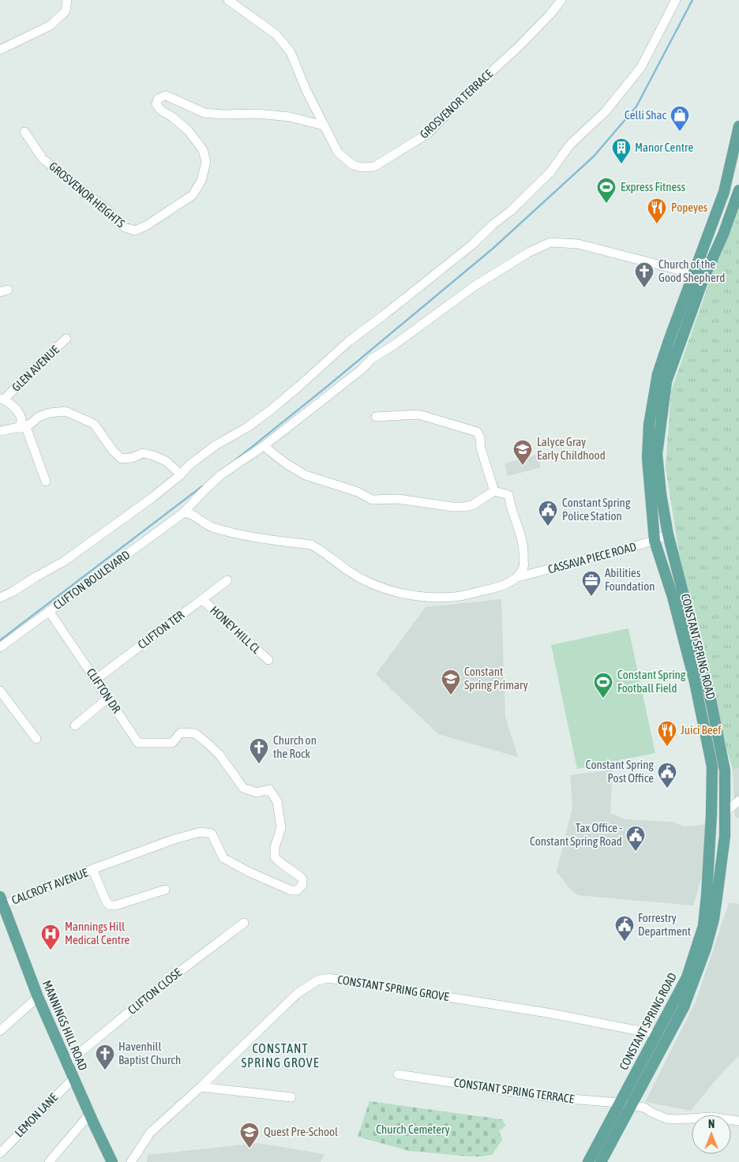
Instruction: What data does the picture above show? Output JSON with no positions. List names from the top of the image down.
{
  "streets": {
    "main road": ["CONSTANT SPRING ROAD", "MANNINGS HILL ROAD"],
    "street": [
      "GROSVENOR TERRACE",
      "GROSVENOR HEIGHTS",
      "GLEN AVENUE",
      "CASSAVA PIECE ROAD",
      "CLIFTON BOULEVARD",
      "CLIFTON TER",
      "HONEY HILL CL",
      "CLIFTON DR",
      "CALCROFT AVENUE",
      "CONSTANT SPRING GROVE",
      "CLIFTON CLOSE",
      "CONSTANT SPRING TERRACE",
      "LEMON LANE"
    ]
  },
  "crossings": [
    ["GROSVENOR TERRACE", "GROSVENOR HEIGHTS"],
    ["CASSAVA PIECE ROAD", "CLIFTON BOULEVARD"],
    ["CASSAVA PIECE ROAD", "CONSTANT SPRING ROAD"],
    ["CLIFTON BOULEVARD", "CONSTANT SPRING ROAD"],
    ["CLIFTON BOULEVARD", "CLIFTON DR"],
    ["CLIFTON TER", "HONEY HILL CL"],
    ["CLIFTON TER", "CLIFTON DR"],
    ["CONSTANT SPRING ROAD", "CONSTANT SPRING GROVE"],
    ["CONSTANT SPRING ROAD", "CONSTANT SPRING TERRACE"],
    ["CLIFTON DR", "CALCROFT AVENUE"],
    ["CALCROFT AVENUE", "MANNINGS HILL ROAD"],
    ["CLIFTON CLOSE", "MANNINGS HILL ROAD"],
    ["MANNINGS HILL ROAD", "LEMON LANE"]
  ],
  "districts": ["CONSTANT SPRING GROVE"],
  "parks": ["Church Cemetery"],
  "places": {
    "shop": ["Celli Shac"],
    "building": ["Manor Centre"],
    "sports": ["Express Fitness", "Constant Spring Football Field"],
    "restaurant": ["Popeyes", "Juici Beef"],
    "church": ["Church of the Good Shepherd", "Church on the Rock", "Havenhill Baptist Church"],
    "school or university": ["Lalyce Gray Early Childhood", "Constant Spring Primary", "Quest Pre-School"],
    "public building": [
      "Constant Spring Police Station",
      "Constant Spring Post Office",
      "Tax Office - Constant Spring Road",
      "Forrestry Department"
    ],
    "office": ["Abilities Foundation"],
    "hospital": ["Mannings Hill Medical Centre"]
  },
  "north": "top"
}
